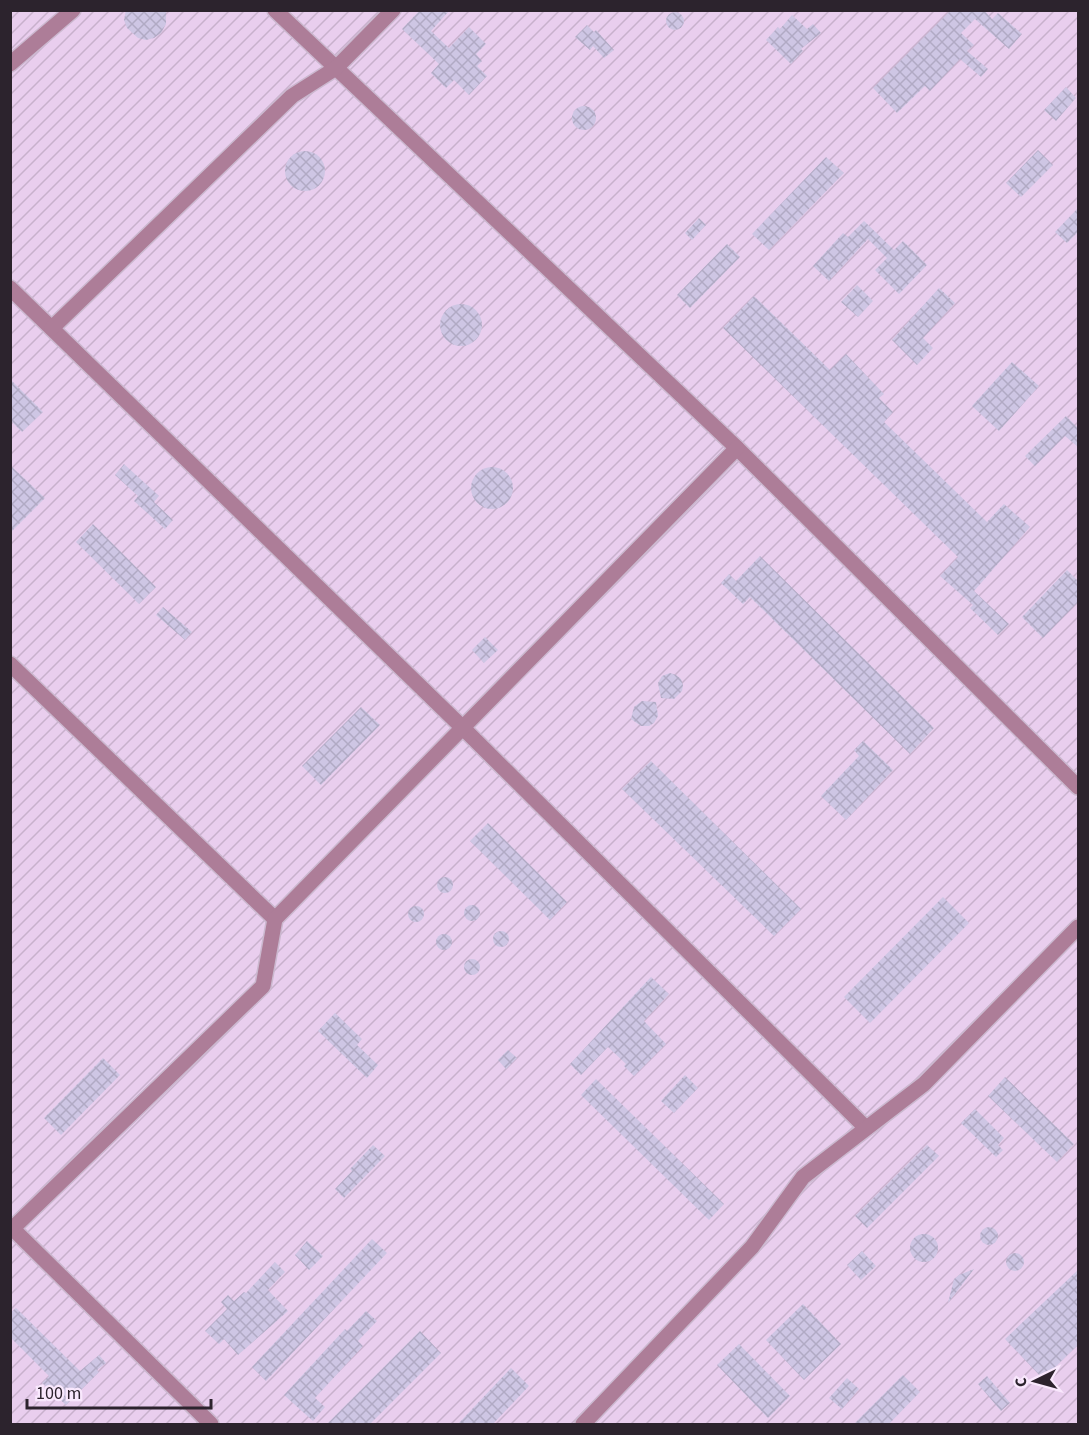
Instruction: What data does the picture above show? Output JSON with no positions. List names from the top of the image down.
{
  "scale_bar": "100 m",
  "north": "left"
}
